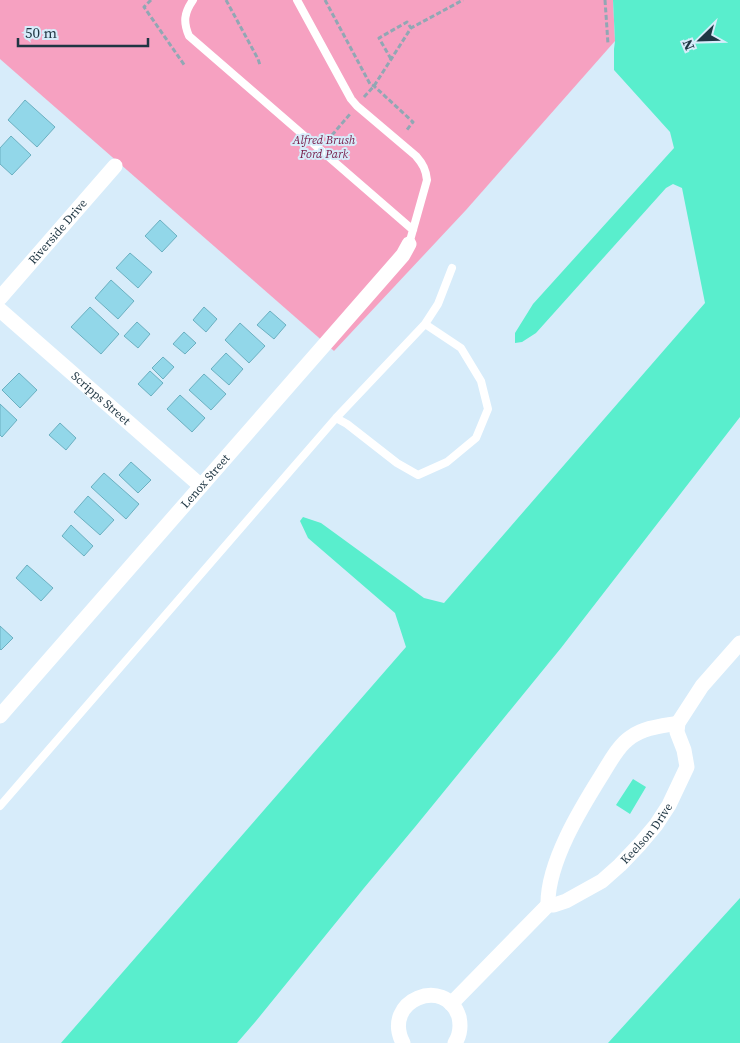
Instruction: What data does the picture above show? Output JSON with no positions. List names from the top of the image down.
{
  "streets": {
    "street": [
      "Riverside Drive",
      "Scripps Street",
      "Lenox Street",
      "Keelson Drive"
    ]
  },
  "crossings": [
    ["Scripps Street", "Lenox Street"]
  ],
  "parks": ["Alfred Brush Ford Park"],
  "scale_bar": "50 m",
  "north": "bottom left"
}
